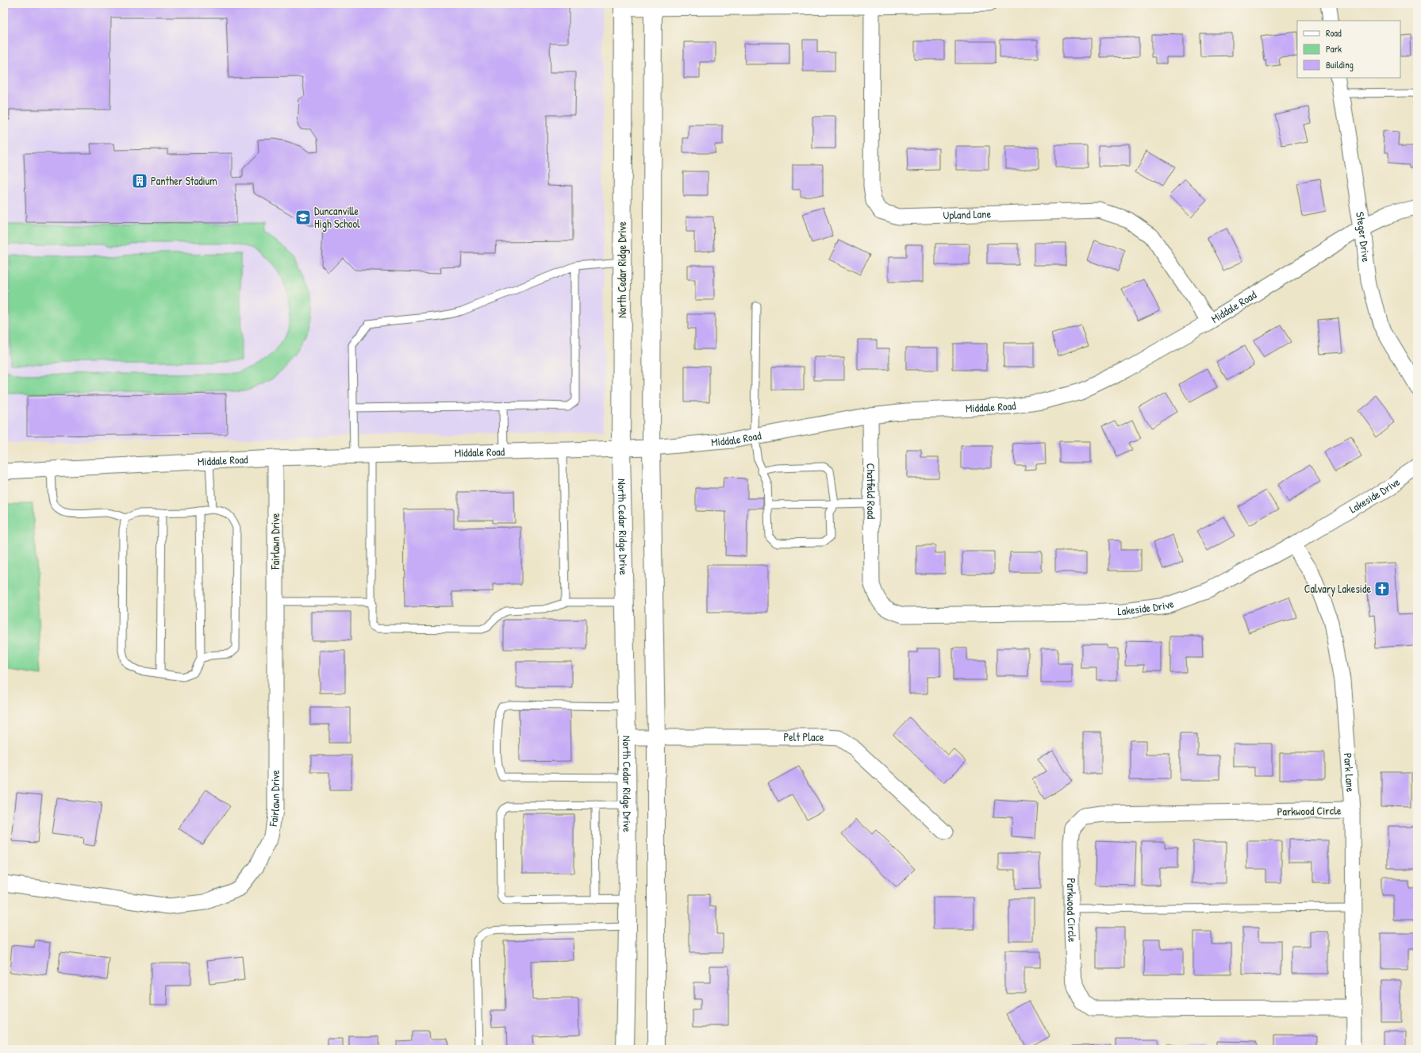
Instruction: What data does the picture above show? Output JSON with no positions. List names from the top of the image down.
{
  "streets": {
    "main road": ["North Cedar Ridge Drive"],
    "street": [
      "Upland Lane",
      "Steger Drive",
      "Middale Road",
      "Chatfield Road",
      "Lakeside Drive",
      "Fairlawn Drive",
      "Pelt Place",
      "Park Lane",
      "Parkwood Circle"
    ]
  },
  "crossings": [
    ["Upland Lane", "Middale Road"],
    ["Steger Drive", "Middale Road"],
    ["North Cedar Ridge Drive", "Middale Road"],
    ["North Cedar Ridge Drive", "Pelt Place"],
    ["Middale Road", "Chatfield Road"],
    ["Middale Road", "Fairlawn Drive"],
    ["Chatfield Road", "Lakeside Drive"],
    ["Lakeside Drive", "Park Lane"],
    ["Park Lane", "Parkwood Circle"]
  ],
  "places": {
    "building": ["Panther Stadium"],
    "school or university": ["Duncanville High School"],
    "church": ["Calvary Lakeside"]
  },
  "legend": ["Road", "Park", "Building"]
}
